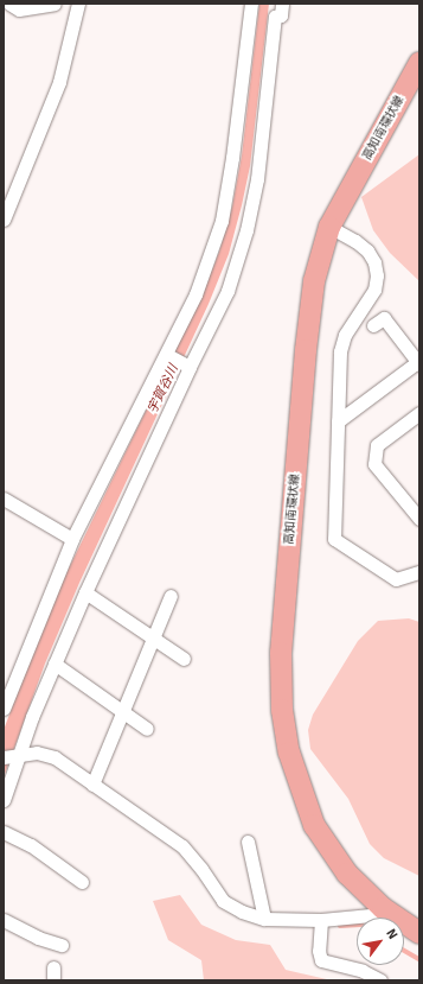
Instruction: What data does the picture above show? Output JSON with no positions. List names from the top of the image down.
{
  "streets": {
    "main road": ["高知南環状線"]
  },
  "water": ["宇賀谷川"],
  "north": "top right"
}
